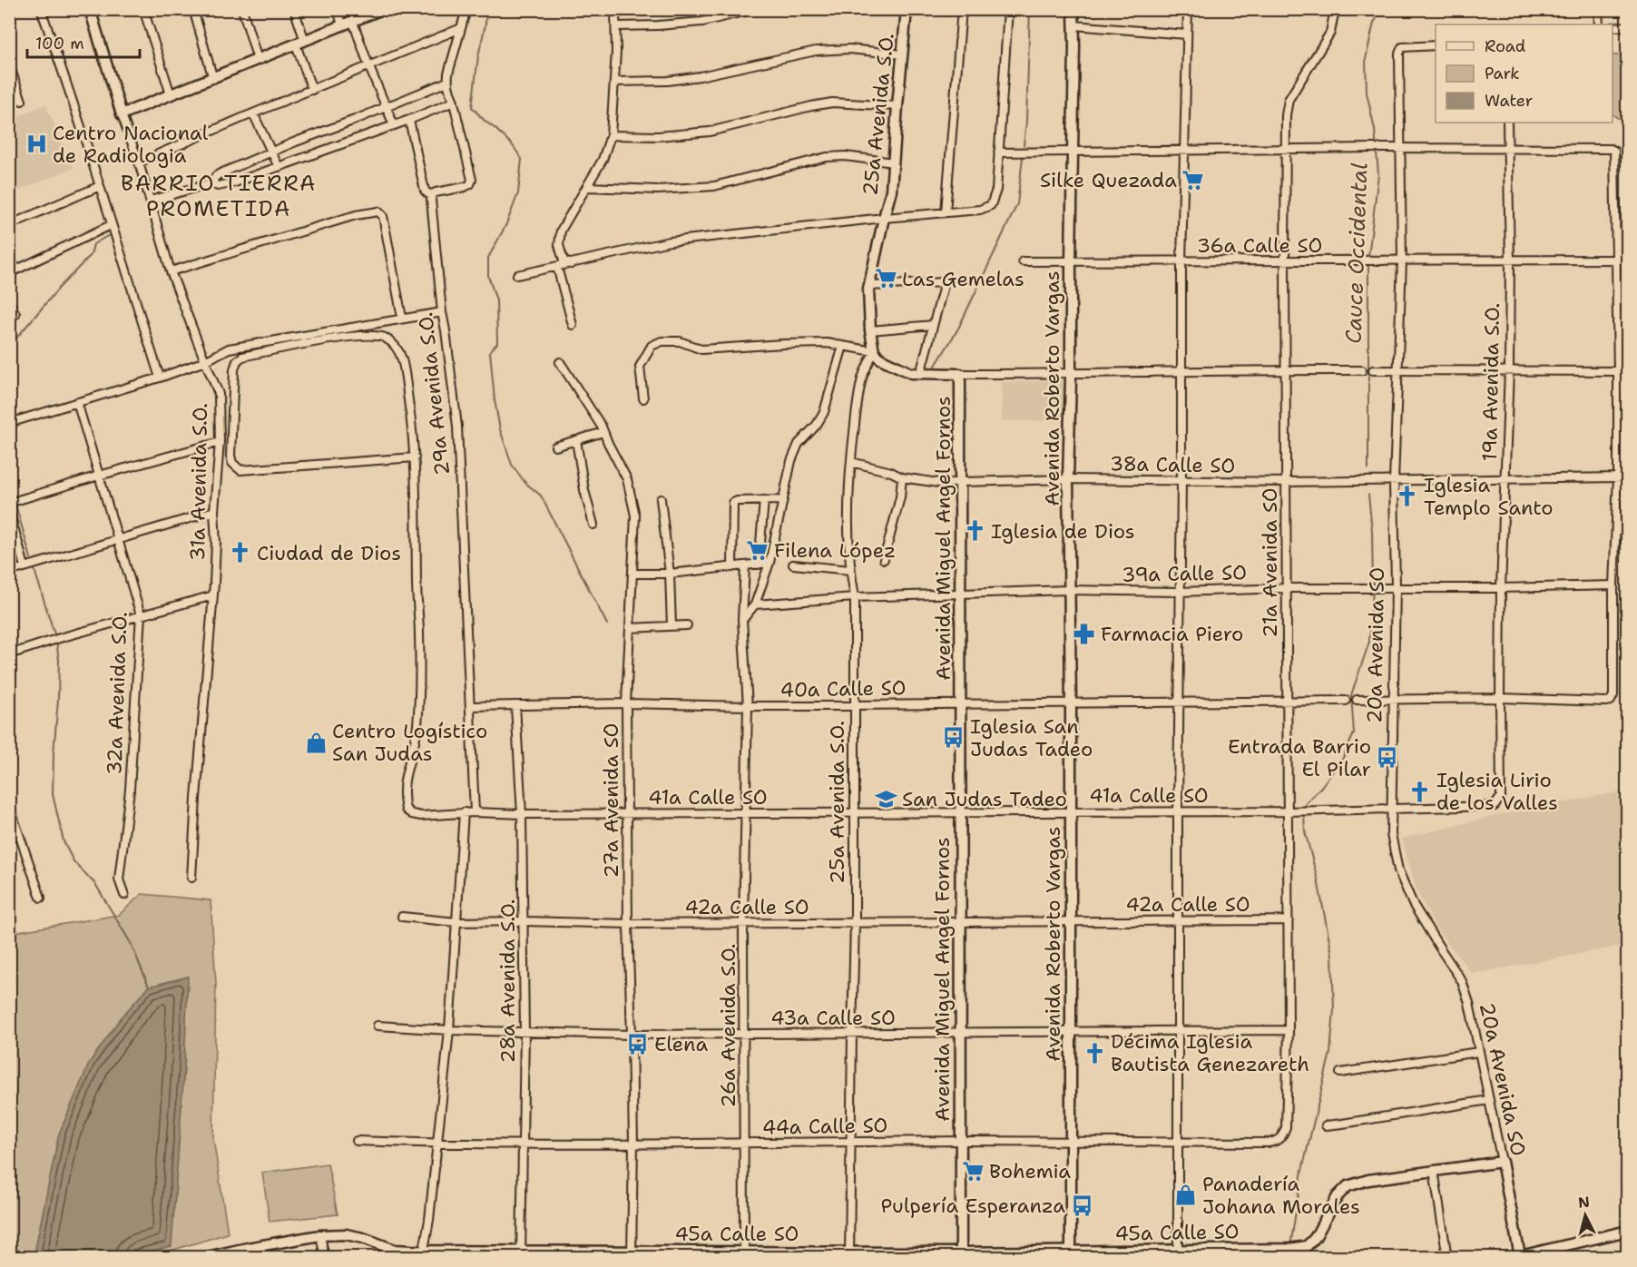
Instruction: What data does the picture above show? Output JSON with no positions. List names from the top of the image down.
{
  "streets": {
    "street": [
      "25a Avenida S.O.",
      "36a Calle SO",
      "19a Avenida S.O.",
      "Avenida Roberto Vargas",
      "29a Avenida S.O.",
      "38a Calle SO",
      "31a Avenida S.O.",
      "Avenida Miguel Angel Fornos",
      "21a Avenida SO",
      "39a Calle SO",
      "20a Avenida SO",
      "40a Calle SO",
      "32a Avenida S.O.",
      "41a Calle SO",
      "27a Avenida SO",
      "42a Calle SO",
      "28a Avenida S.O.",
      "43a Calle SO",
      "26a Avenida S.O.",
      "44a Calle SO",
      "45a Calle SO"
    ]
  },
  "crossings": [
    ["25a Avenida S.O.", "38a Calle SO"],
    ["25a Avenida S.O.", "39a Calle SO"],
    ["25a Avenida S.O.", "40a Calle SO"],
    ["25a Avenida S.O.", "41a Calle SO"],
    ["25a Avenida S.O.", "42a Calle SO"],
    ["25a Avenida S.O.", "43a Calle SO"],
    ["25a Avenida S.O.", "44a Calle SO"],
    ["25a Avenida S.O.", "45a Calle SO"],
    ["36a Calle SO", "19a Avenida S.O."],
    ["36a Calle SO", "Avenida Roberto Vargas"],
    ["36a Calle SO", "21a Avenida SO"],
    ["36a Calle SO", "20a Avenida SO"],
    ["19a Avenida S.O.", "38a Calle SO"],
    ["19a Avenida S.O.", "39a Calle SO"],
    ["19a Avenida S.O.", "41a Calle SO"],
    ["Avenida Roberto Vargas", "38a Calle SO"],
    ["Avenida Roberto Vargas", "39a Calle SO"],
    ["Avenida Roberto Vargas", "40a Calle SO"],
    ["Avenida Roberto Vargas", "41a Calle SO"],
    ["Avenida Roberto Vargas", "42a Calle SO"],
    ["Avenida Roberto Vargas", "43a Calle SO"],
    ["Avenida Roberto Vargas", "44a Calle SO"],
    ["Avenida Roberto Vargas", "45a Calle SO"],
    ["29a Avenida S.O.", "40a Calle SO"],
    ["29a Avenida S.O.", "41a Calle SO"],
    ["38a Calle SO", "Avenida Miguel Angel Fornos"],
    ["38a Calle SO", "21a Avenida SO"],
    ["38a Calle SO", "20a Avenida SO"],
    ["Avenida Miguel Angel Fornos", "39a Calle SO"],
    ["Avenida Miguel Angel Fornos", "40a Calle SO"],
    ["Avenida Miguel Angel Fornos", "41a Calle SO"],
    ["Avenida Miguel Angel Fornos", "42a Calle SO"],
    ["Avenida Miguel Angel Fornos", "43a Calle SO"],
    ["Avenida Miguel Angel Fornos", "44a Calle SO"],
    ["Avenida Miguel Angel Fornos", "45a Calle SO"],
    ["21a Avenida SO", "39a Calle SO"],
    ["21a Avenida SO", "40a Calle SO"],
    ["21a Avenida SO", "41a Calle SO"],
    ["21a Avenida SO", "42a Calle SO"],
    ["21a Avenida SO", "43a Calle SO"],
    ["21a Avenida SO", "44a Calle SO"],
    ["39a Calle SO", "20a Avenida SO"],
    ["20a Avenida SO", "41a Calle SO"],
    ["20a Avenida SO", "45a Calle SO"],
    ["40a Calle SO", "27a Avenida SO"],
    ["40a Calle SO", "28a Avenida S.O."],
    ["40a Calle SO", "26a Avenida S.O."],
    ["41a Calle SO", "27a Avenida SO"],
    ["41a Calle SO", "28a Avenida S.O."],
    ["41a Calle SO", "26a Avenida S.O."],
    ["27a Avenida SO", "42a Calle SO"],
    ["27a Avenida SO", "43a Calle SO"],
    ["27a Avenida SO", "44a Calle SO"],
    ["27a Avenida SO", "45a Calle SO"],
    ["42a Calle SO", "28a Avenida S.O."],
    ["42a Calle SO", "26a Avenida S.O."],
    ["28a Avenida S.O.", "43a Calle SO"],
    ["28a Avenida S.O.", "44a Calle SO"],
    ["28a Avenida S.O.", "45a Calle SO"],
    ["43a Calle SO", "26a Avenida S.O."],
    ["26a Avenida S.O.", "44a Calle SO"],
    ["26a Avenida S.O.", "45a Calle SO"]
  ],
  "districts": ["BARRIO TIERRA PROMETIDA"],
  "water": ["Cauce Occidental"],
  "places": {
    "hospital": ["Centro Nacional de Radiologia"],
    "supermarket": [
      "Silke Quezada",
      "Las Gemelas",
      "Filena López",
      "Bohemia"
    ],
    "church": [
      "Iglesia Templo Santo",
      "Iglesia de Dios",
      "Ciudad de Dios",
      "Iglesia Lirio de los Valles",
      "Décima Iglesia Bautista Genezareth"
    ],
    "pharmacy": ["Farmacia Piero"],
    "bus stop": [
      "Iglesia San Judas Tadeo",
      "Entrada Barrio El Pilar",
      "Elena",
      "Pulpería Esperanza"
    ],
    "shop": ["Centro Logístico San Judas", "Panadería Johana Morales"],
    "school or university": ["San Judas Tadeo"]
  },
  "legend": ["Road", "Park", "Water"],
  "scale_bar": "100 m",
  "north": "top"
}
